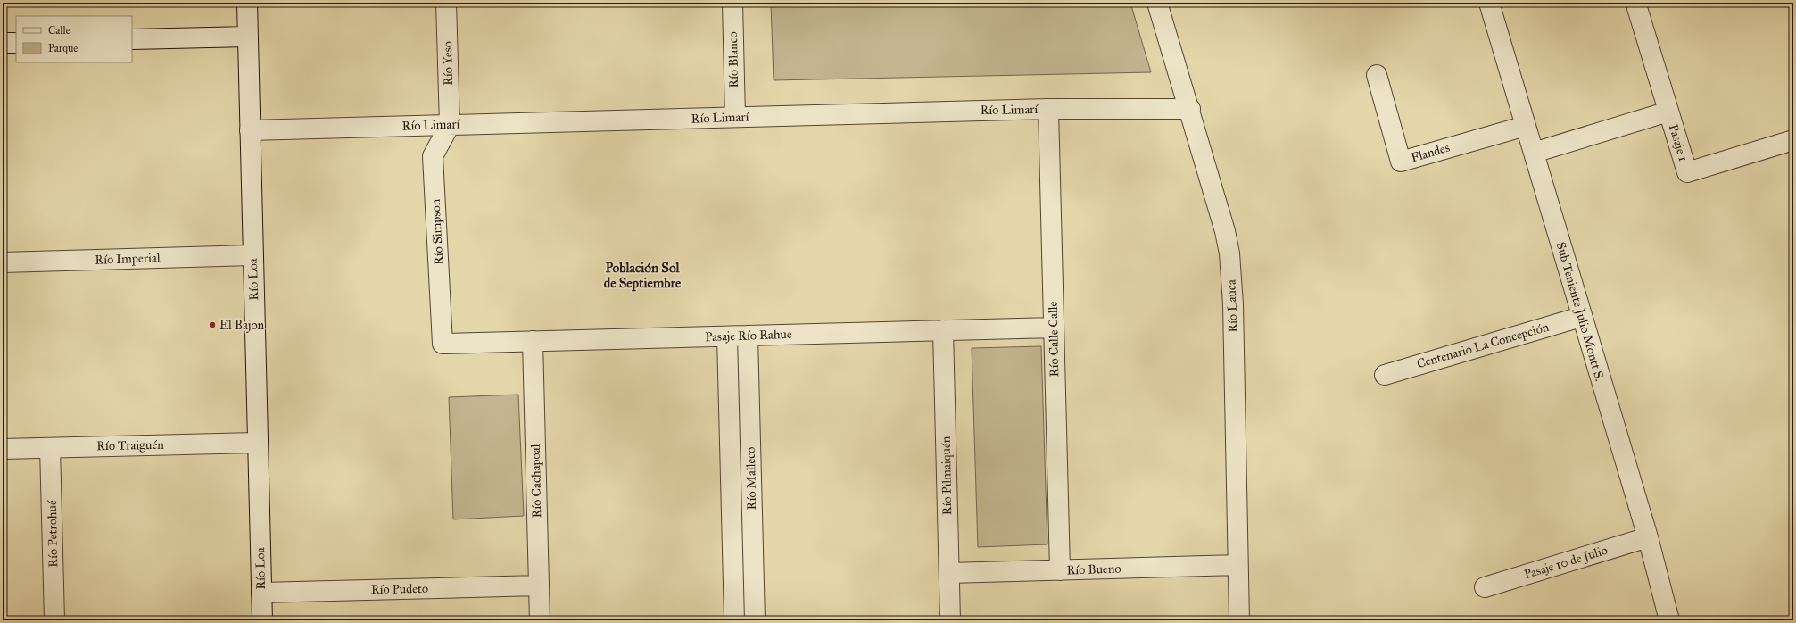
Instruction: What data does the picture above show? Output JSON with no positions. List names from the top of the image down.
{
  "streets": {
    "street": [
      "Río Blanco",
      "Río Yeso",
      "Río Limarí",
      "Pasaje 1",
      "Flandes",
      "Río Simpson",
      "Río Imperial",
      "Río Loa",
      "Río Lauca",
      "Sub Teniente Julio Montt S.",
      "Pasaje Río Rahue",
      "Río Calle Calle",
      "Centenario La Concepción",
      "Río Traiguén",
      "Río Pilmaiquén",
      "Río Malleco",
      "Río Cachapoal",
      "Río Petrohué",
      "Pasaje 10 de Julio",
      "Río Bueno",
      "Río Pudeto"
    ]
  },
  "crossings": [
    ["Río Blanco", "Río Limarí"],
    ["Río Yeso", "Río Limarí"],
    ["Río Yeso", "Río Simpson"],
    ["Río Limarí", "Río Simpson"],
    ["Río Limarí", "Río Loa"],
    ["Río Limarí", "Río Lauca"],
    ["Río Limarí", "Río Calle Calle"],
    ["Flandes", "Sub Teniente Julio Montt S."],
    ["Río Simpson", "Pasaje Río Rahue"],
    ["Río Imperial", "Río Loa"],
    ["Río Loa", "Río Traiguén"],
    ["Río Loa", "Río Pudeto"],
    ["Río Lauca", "Río Bueno"],
    ["Sub Teniente Julio Montt S.", "Centenario La Concepción"],
    ["Sub Teniente Julio Montt S.", "Pasaje 10 de Julio"],
    ["Pasaje Río Rahue", "Río Calle Calle"],
    ["Pasaje Río Rahue", "Río Pilmaiquén"],
    ["Pasaje Río Rahue", "Río Malleco"],
    ["Pasaje Río Rahue", "Río Cachapoal"],
    ["Río Calle Calle", "Río Bueno"],
    ["Río Traiguén", "Río Petrohué"],
    ["Río Pilmaiquén", "Río Bueno"],
    ["Río Cachapoal", "Río Pudeto"]
  ],
  "districts": ["Población Sol de Septiembre"],
  "places": ["El Bajon"],
  "legend": ["Calle", "Parque"]
}
